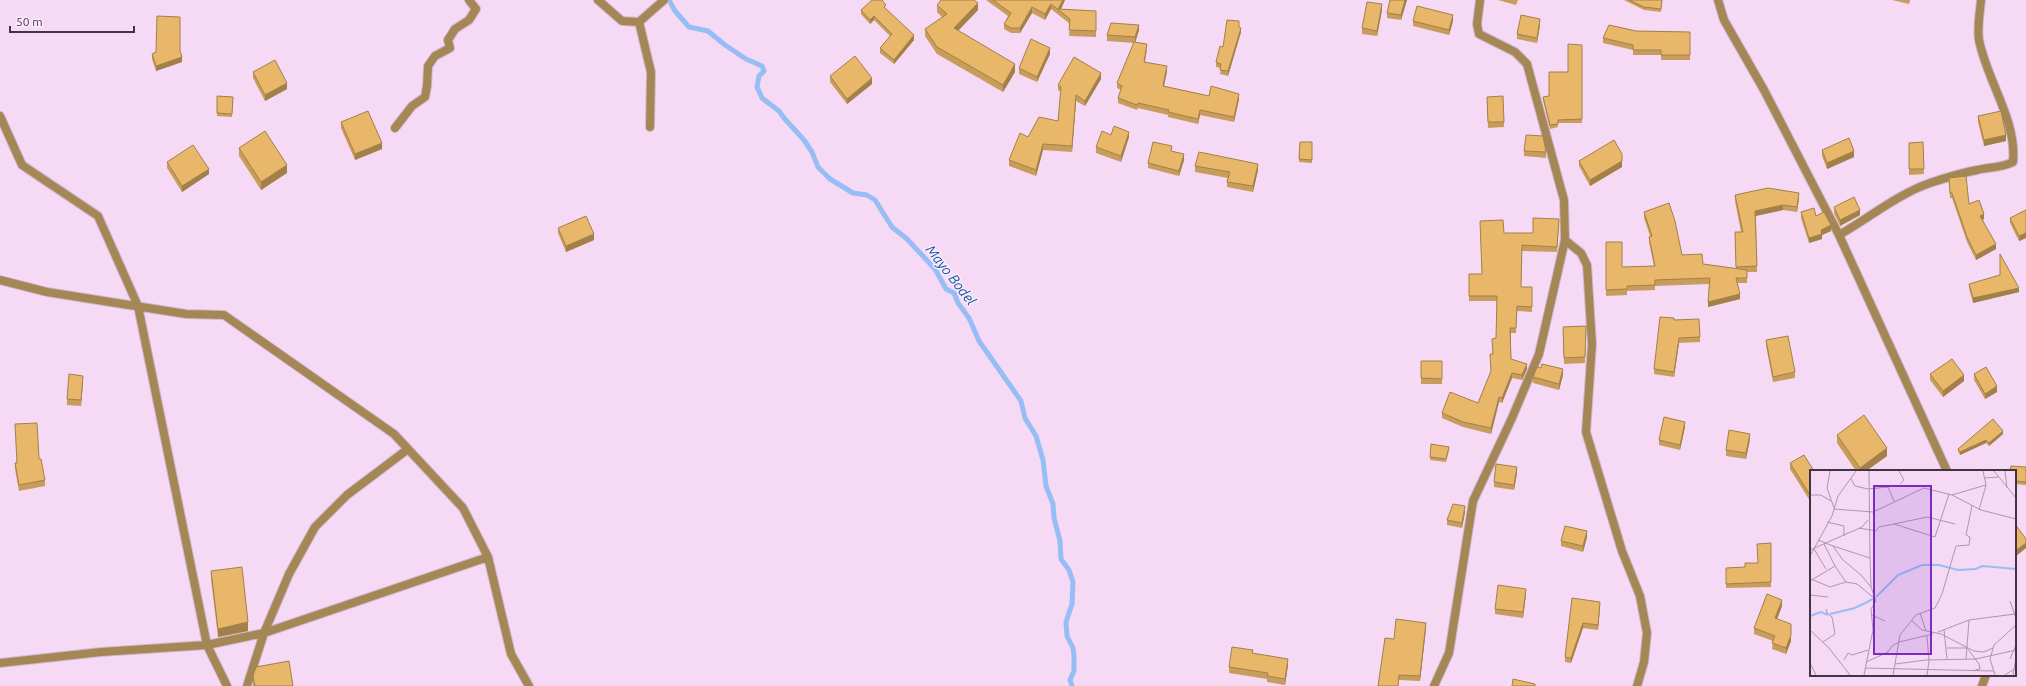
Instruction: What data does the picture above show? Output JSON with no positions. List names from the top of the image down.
{
  "water": ["Mayo Bodel"],
  "scale_bar": "50 m"
}
